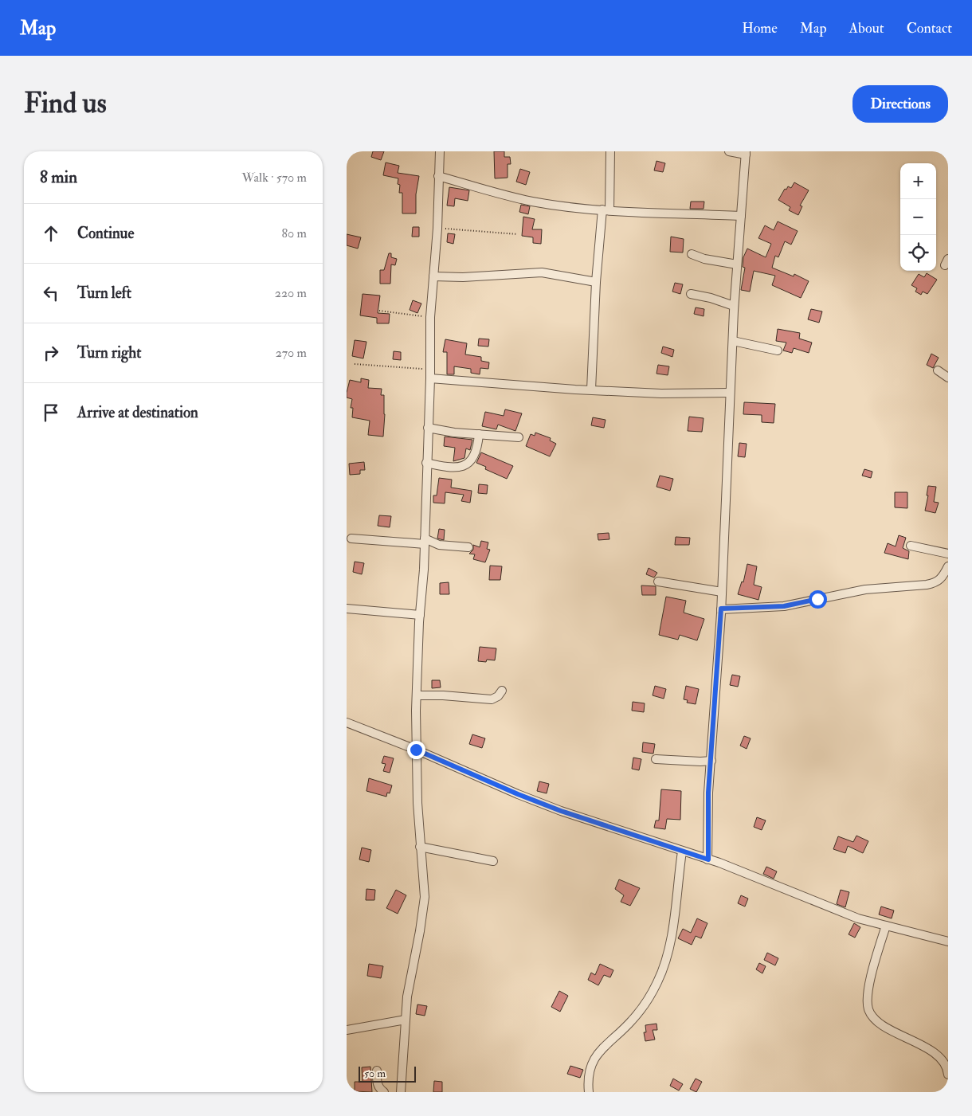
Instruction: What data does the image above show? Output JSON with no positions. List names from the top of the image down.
{
  "scale_bar": "50 m",
  "page": {
    "header": "Map",
    "nav": [
      "Home",
      "Map",
      "About",
      "Contact"
    ],
    "buttons": "Directions",
    "title": "Find us",
    "heading": ["8 min", "Walk · 570 m"],
    "map_buttons": ["+", "−"],
    "list": [
      ["Continue", "80 m"],
      ["Turn left", "220 m"],
      ["Turn right", "270 m"],
      "Arrive at destination"
    ],
    "scale": "50 m"
  }
}
